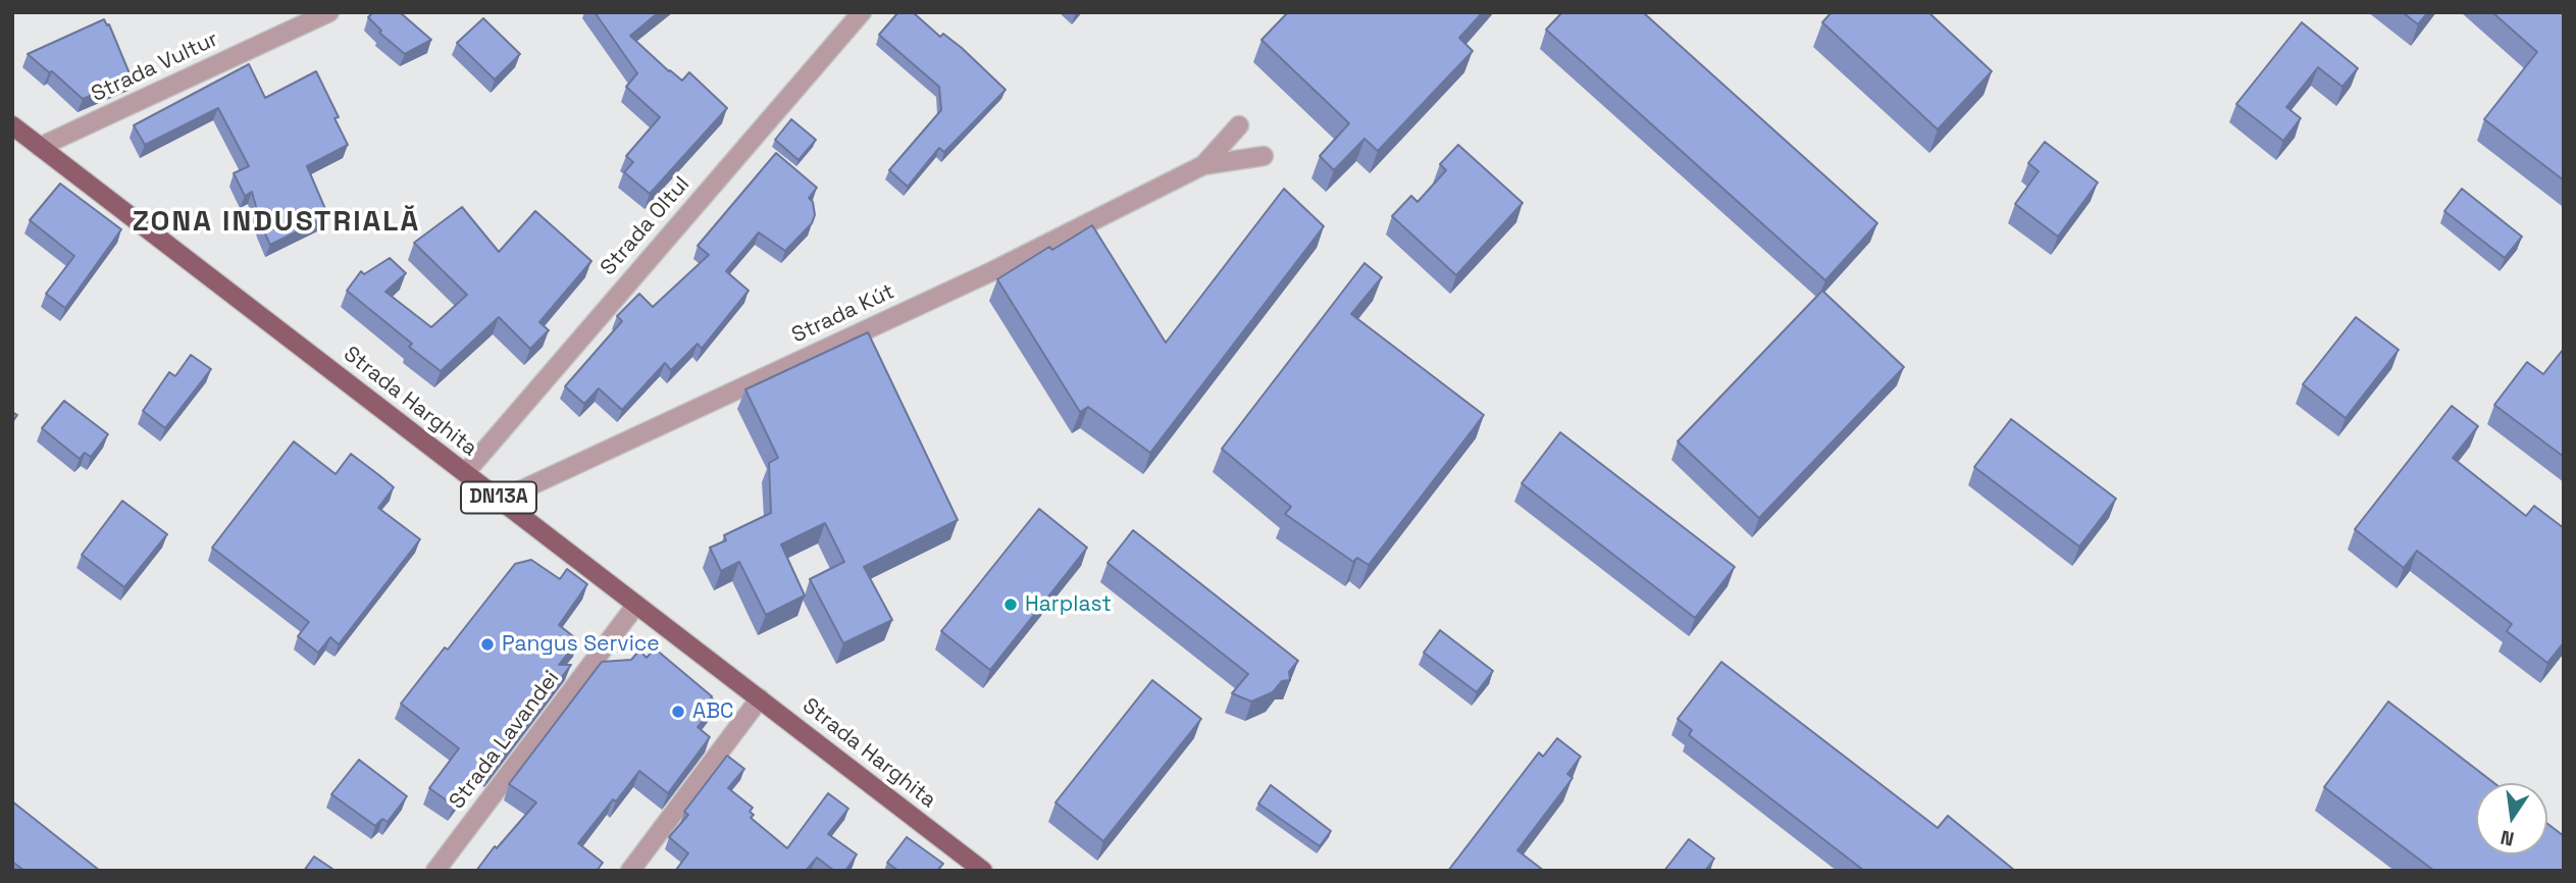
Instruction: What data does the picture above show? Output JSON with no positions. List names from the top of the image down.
{
  "streets": {
    "main road": ["Strada Harghita", "DN13A"],
    "street": [
      "Strada Vultur",
      "Strada Oltul",
      "Strada Kút",
      "Strada Lavandei"
    ]
  },
  "crossings": [
    ["Strada Vultur", "Strada Harghita"],
    ["Strada Oltul", "Strada Harghita"],
    ["Strada Kút", "Strada Harghita"],
    ["Strada Harghita", "Strada Lavandei"]
  ],
  "districts": ["ZONA INDUSTRIALĂ"],
  "places": ["Harplast", "Pangus Service", "ABC"],
  "north": "bottom"
}
